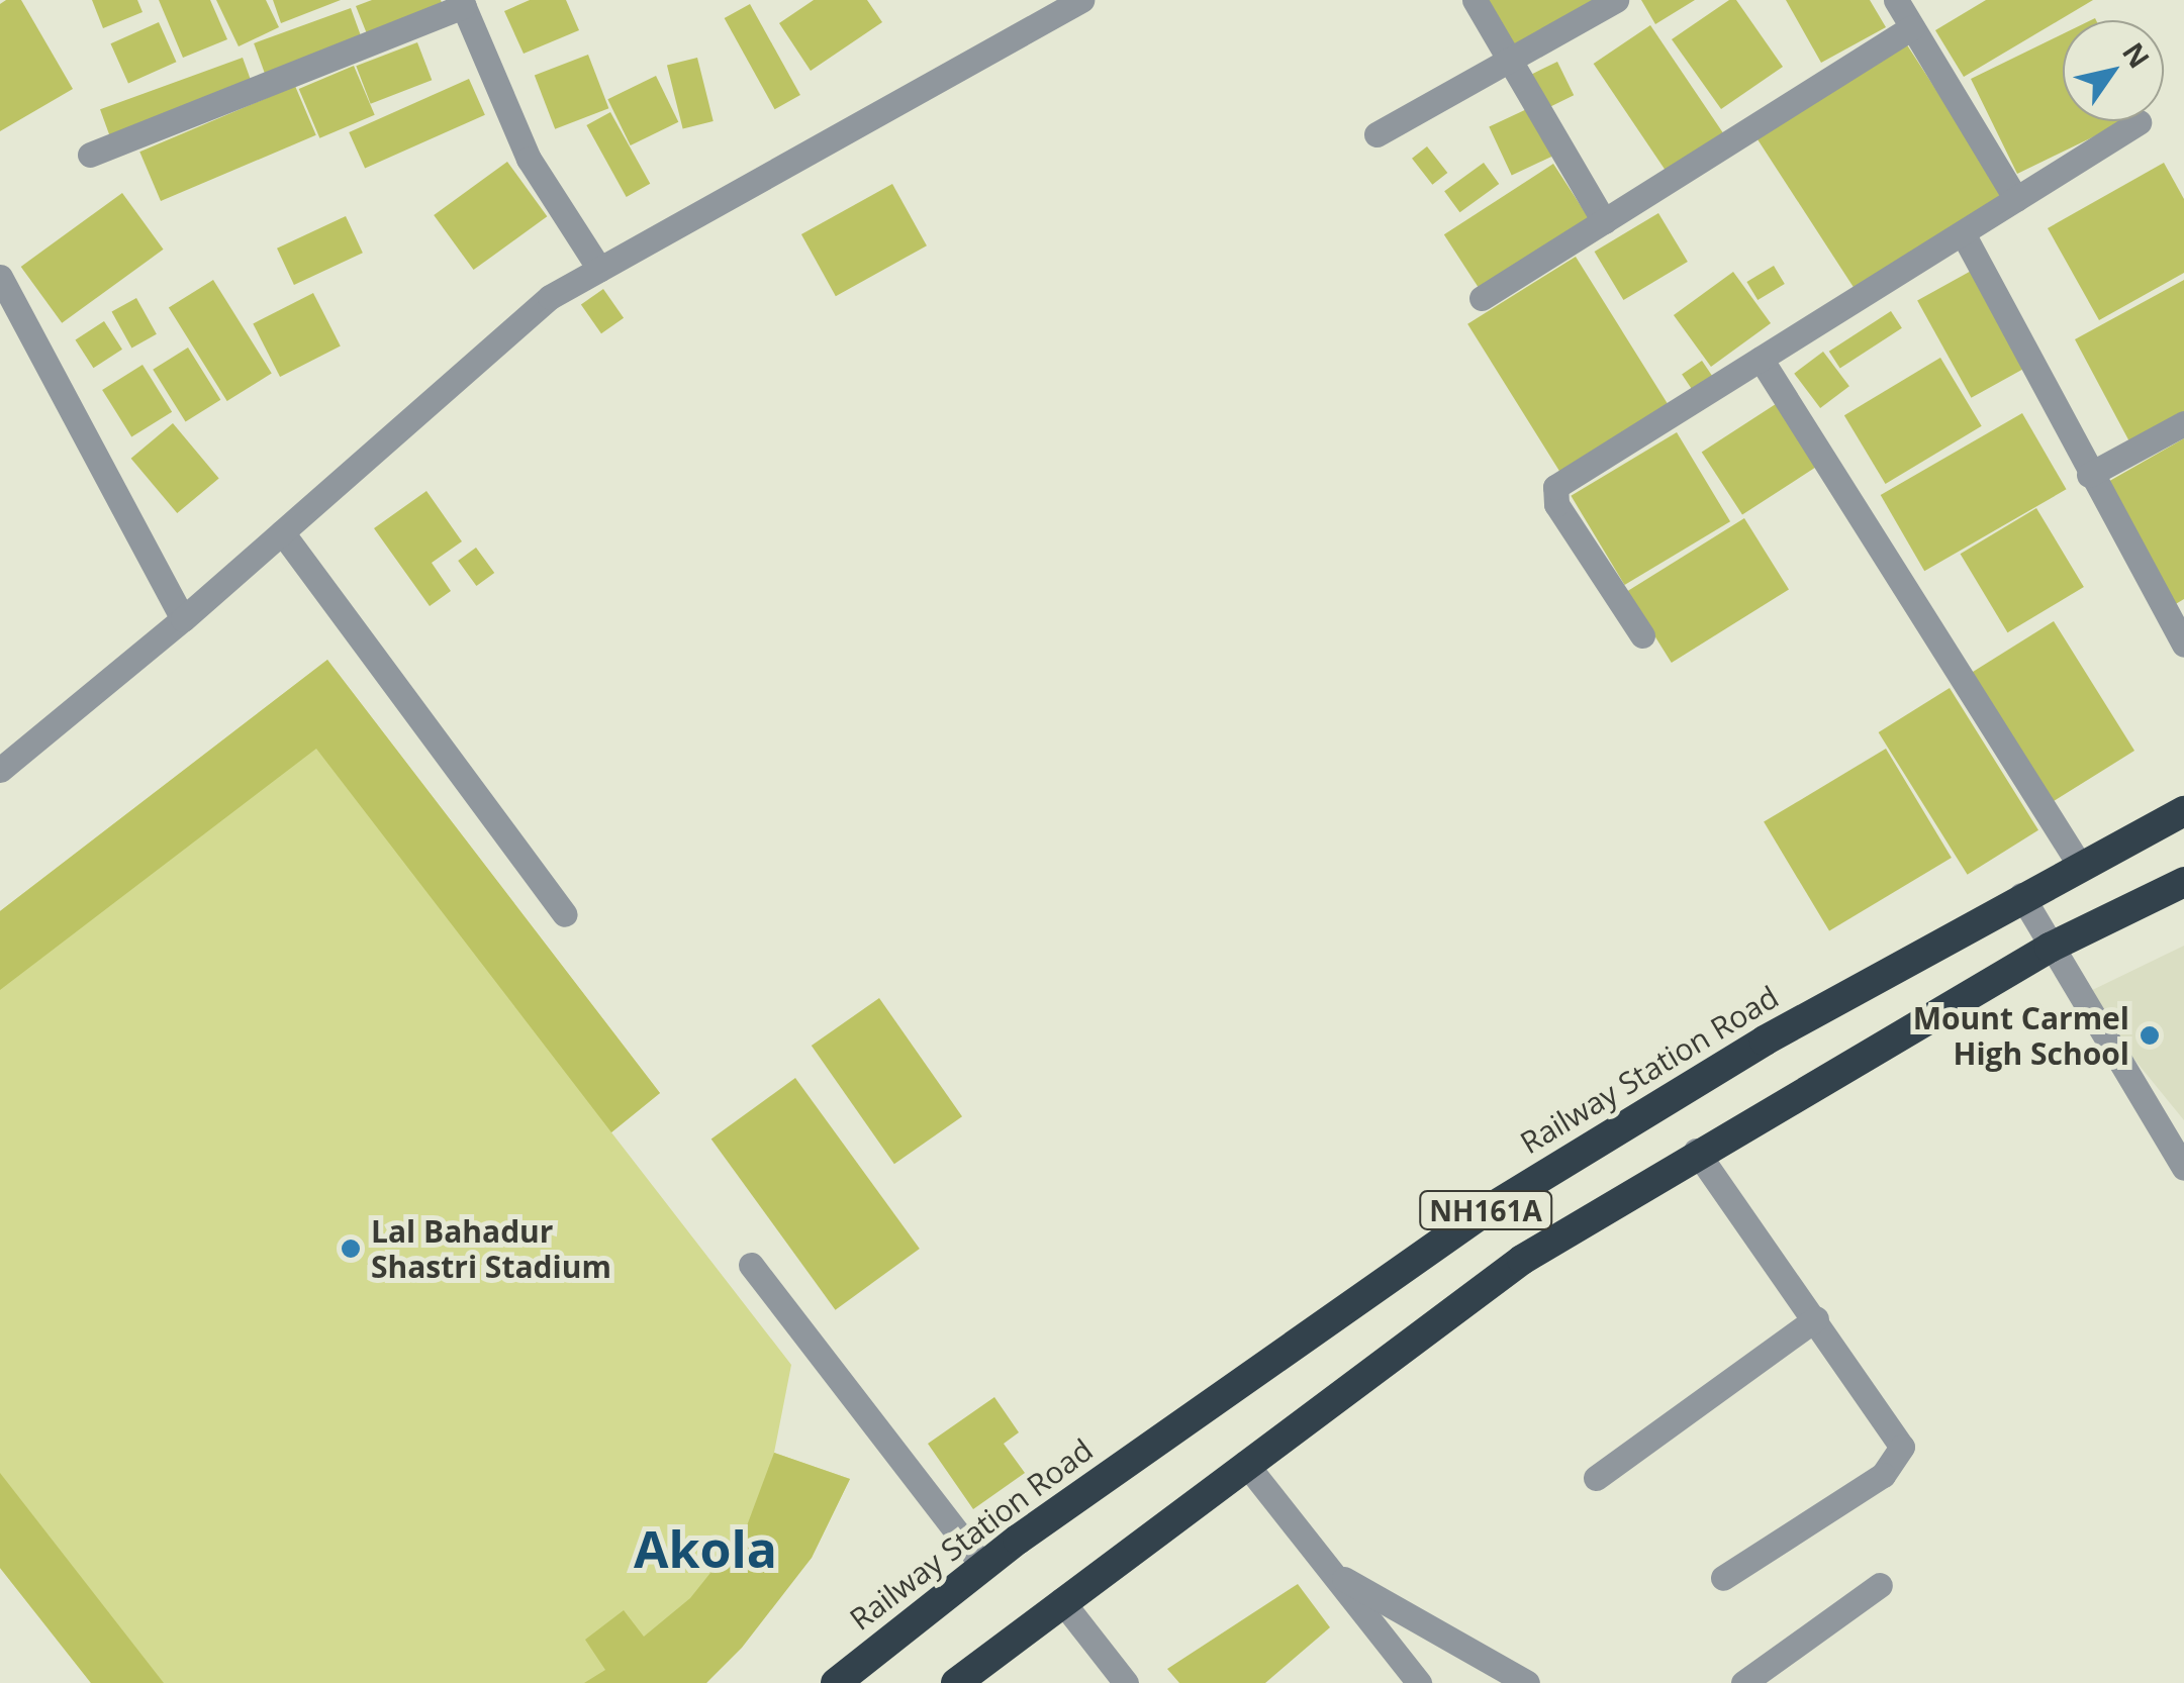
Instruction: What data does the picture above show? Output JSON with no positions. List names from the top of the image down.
{
  "streets": {
    "highway": ["Railway Station Road", "NH161A"]
  },
  "districts": ["Akola"],
  "places": ["Mount Carmel High School", "Lal Bahadur Shastri Stadium"],
  "north": "top right"
}
